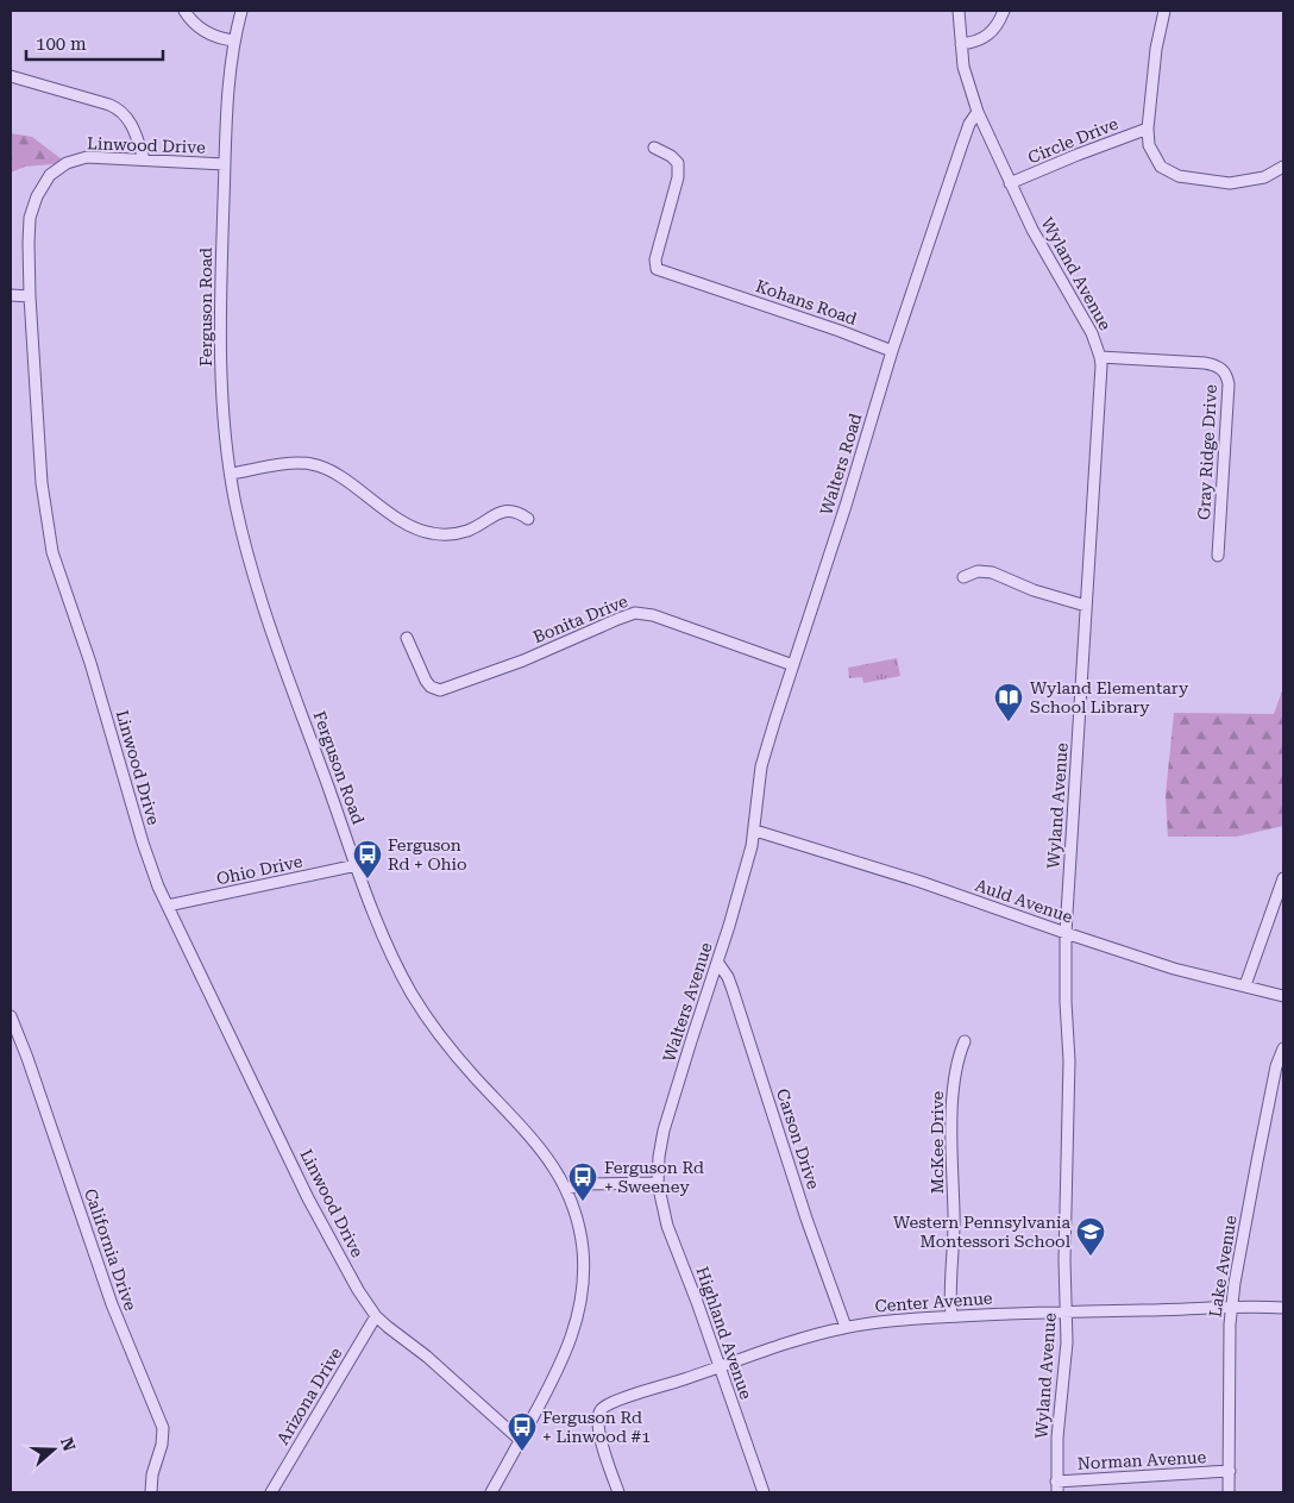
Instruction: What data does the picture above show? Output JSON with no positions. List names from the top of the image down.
{
  "streets": {
    "street": [
      "Circle Drive",
      "Linwood Drive",
      "Wyland Avenue",
      "Kohans Road",
      "Ferguson Road",
      "Gray Ridge Drive",
      "Walters Road",
      "Bonita Drive",
      "Ohio Drive",
      "Auld Avenue",
      "Walters Avenue",
      "Carson Drive",
      "McKee Drive",
      "California Drive",
      "Lake Avenue",
      "Center Avenue",
      "Highland Avenue",
      "Arizona Drive",
      "Norman Avenue"
    ]
  },
  "crossings": [
    ["Circle Drive", "Wyland Avenue"],
    ["Linwood Drive", "Ferguson Road"],
    ["Linwood Drive", "Ohio Drive"],
    ["Linwood Drive", "Arizona Drive"],
    ["Wyland Avenue", "Gray Ridge Drive"],
    ["Wyland Avenue", "Walters Road"],
    ["Wyland Avenue", "Auld Avenue"],
    ["Wyland Avenue", "Center Avenue"],
    ["Wyland Avenue", "Norman Avenue"],
    ["Kohans Road", "Walters Road"],
    ["Ferguson Road", "Ohio Drive"],
    ["Walters Road", "Bonita Drive"],
    ["Walters Road", "Auld Avenue"],
    ["Walters Road", "Walters Avenue"],
    ["Auld Avenue", "Walters Avenue"],
    ["Walters Avenue", "Carson Drive"],
    ["Walters Avenue", "Highland Avenue"],
    ["Carson Drive", "Center Avenue"],
    ["McKee Drive", "Center Avenue"],
    ["Lake Avenue", "Center Avenue"],
    ["Lake Avenue", "Norman Avenue"],
    ["Center Avenue", "Highland Avenue"]
  ],
  "places": {
    "library": ["Wyland Elementary School Library"],
    "bus stop": ["Ferguson Rd + Ohio", "Ferguson Rd + Sweeney", "Ferguson Rd + Linwood #1"],
    "school or university": ["Western Pennsylvania Montessori School"]
  },
  "scale_bar": "100 m",
  "north": "right"
}
